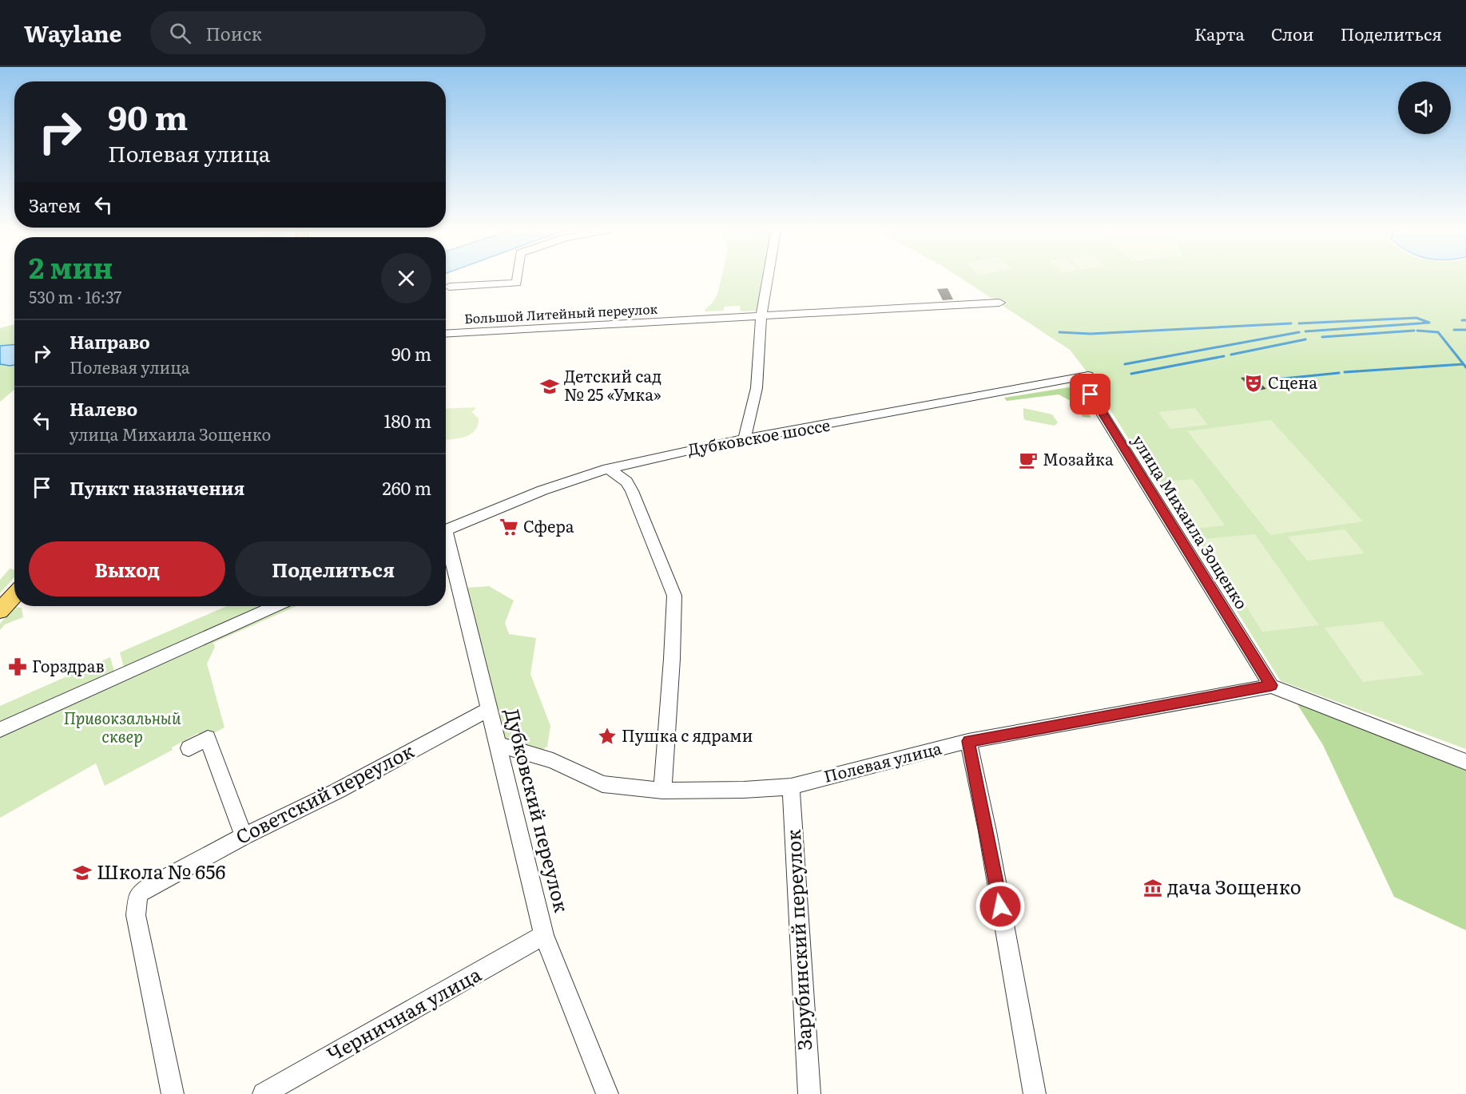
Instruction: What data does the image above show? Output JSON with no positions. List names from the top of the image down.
{
  "streets": {
    "street": [
      "Большой Литейный переулок",
      "Дубковское шоссе",
      "улица Михаила Зощенко",
      "Полевая улица",
      "Советский переулок",
      "Дубковский переулок",
      "Зарубинский переулок",
      "Черничная улица"
    ]
  },
  "crossings": [
    ["Дубковское шоссе", "улица Михаила Зощенко"],
    ["улица Михаила Зощенко", "Полевая улица"],
    ["Полевая улица", "Дубковский переулок"],
    ["Полевая улица", "Зарубинский переулок"],
    ["Советский переулок", "Дубковский переулок"],
    ["Дубковский переулок", "Черничная улица"]
  ],
  "parks": ["Привокзальный сквер"],
  "places": {
    "theatre": ["Сцена"],
    "school or university": ["Детский сад № 25 «Умка»", "Школа № 656"],
    "cafe": ["Мозайка"],
    "supermarket": ["Сфера"],
    "pharmacy": ["Горздрав"],
    "place": ["Пушка с ядрами"],
    "museum": ["дача Зощенко"]
  },
  "page": {
    "header": "Waylane",
    "search": "Поиск",
    "nav": ["Карта", "Слои", "Поделиться"],
    "turn": ["90 m", "Полевая улица"],
    "then": "Затем",
    "heading": ["2 мин", "530 m · 16:37"],
    "list": [
      {
        "name": "Направо",
        "note": "Полевая улица",
        "value": "90 m"
      },
      {
        "name": "Налево",
        "note": "улица Михаила Зощенко",
        "value": "180 m"
      },
      {
        "name": "Пункт назначения",
        "value": "260 m"
      }
    ],
    "buttons": ["Выход", "Поделиться"]
  }
}
